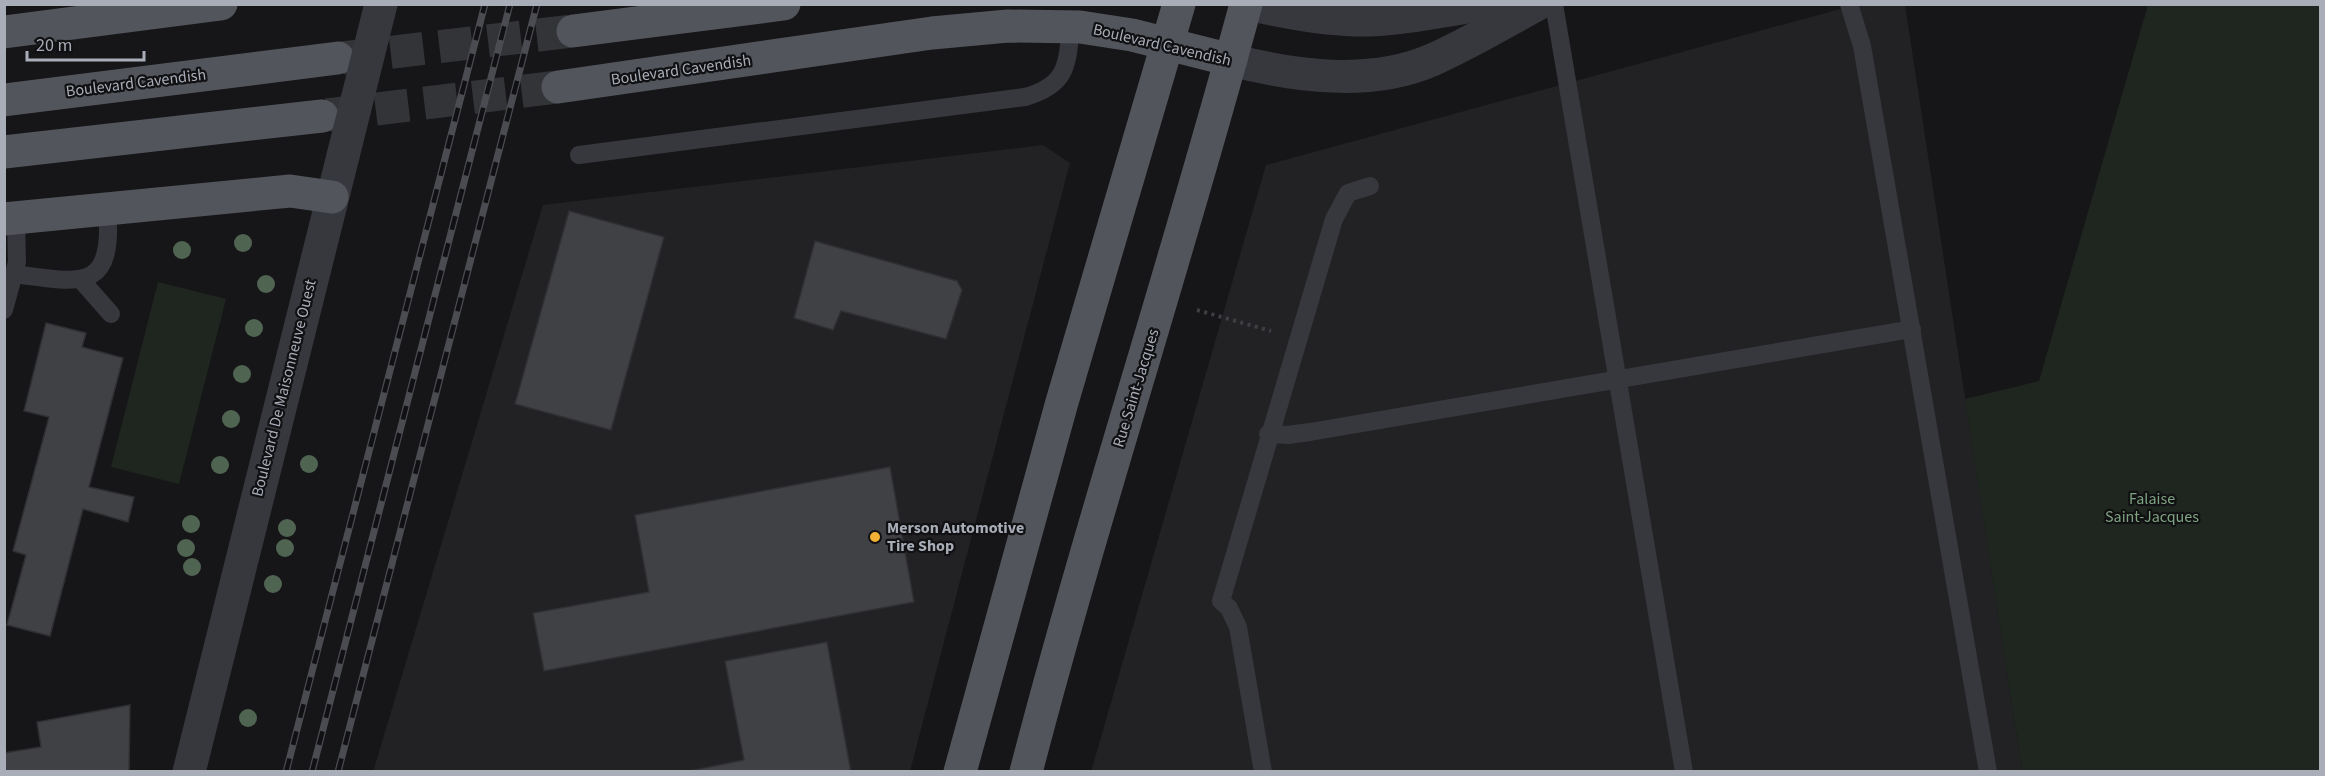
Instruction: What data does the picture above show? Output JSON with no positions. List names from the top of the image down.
{
  "streets": {
    "main road": ["Boulevard Cavendish", "Rue Saint-Jacques"],
    "street": ["Boulevard De Maisonneuve Ouest"]
  },
  "crossings": [
    ["Boulevard Cavendish", "Rue Saint-Jacques"]
  ],
  "parks": ["Falaise Saint-Jacques"],
  "places": ["Merson Automotive Tire Shop"],
  "scale_bar": "20 m"
}
